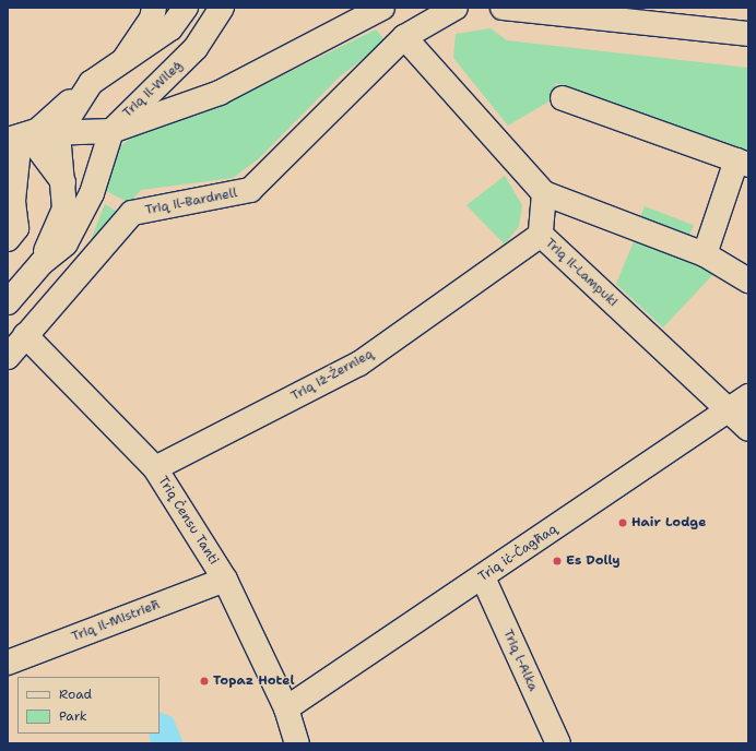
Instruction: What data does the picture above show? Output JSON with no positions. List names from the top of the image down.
{
  "streets": {
    "main road": [
      "Triq il-Wileġ",
      "Triq il-Bardnell",
      "Triq il-Lampuki",
      "Triq iż-Żernieq",
      "Triq Ċensu Tanti",
      "Triq iċ-Ċagħaq",
      "Triq il-Mistrieħ",
      "Triq l-Alka"
    ]
  },
  "crossings": [
    ["Triq il-Bardnell", "Triq Ċensu Tanti"],
    ["Triq il-Lampuki", "Triq iż-Żernieq"],
    ["Triq il-Lampuki", "Triq iċ-Ċagħaq"],
    ["Triq iż-Żernieq", "Triq Ċensu Tanti"],
    ["Triq Ċensu Tanti", "Triq iċ-Ċagħaq"],
    ["Triq Ċensu Tanti", "Triq il-Mistrieħ"],
    ["Triq iċ-Ċagħaq", "Triq l-Alka"]
  ],
  "places": ["Hair Lodge", "Es Dolly", "Topaz Hotel"],
  "legend": ["Road", "Park"]
}
